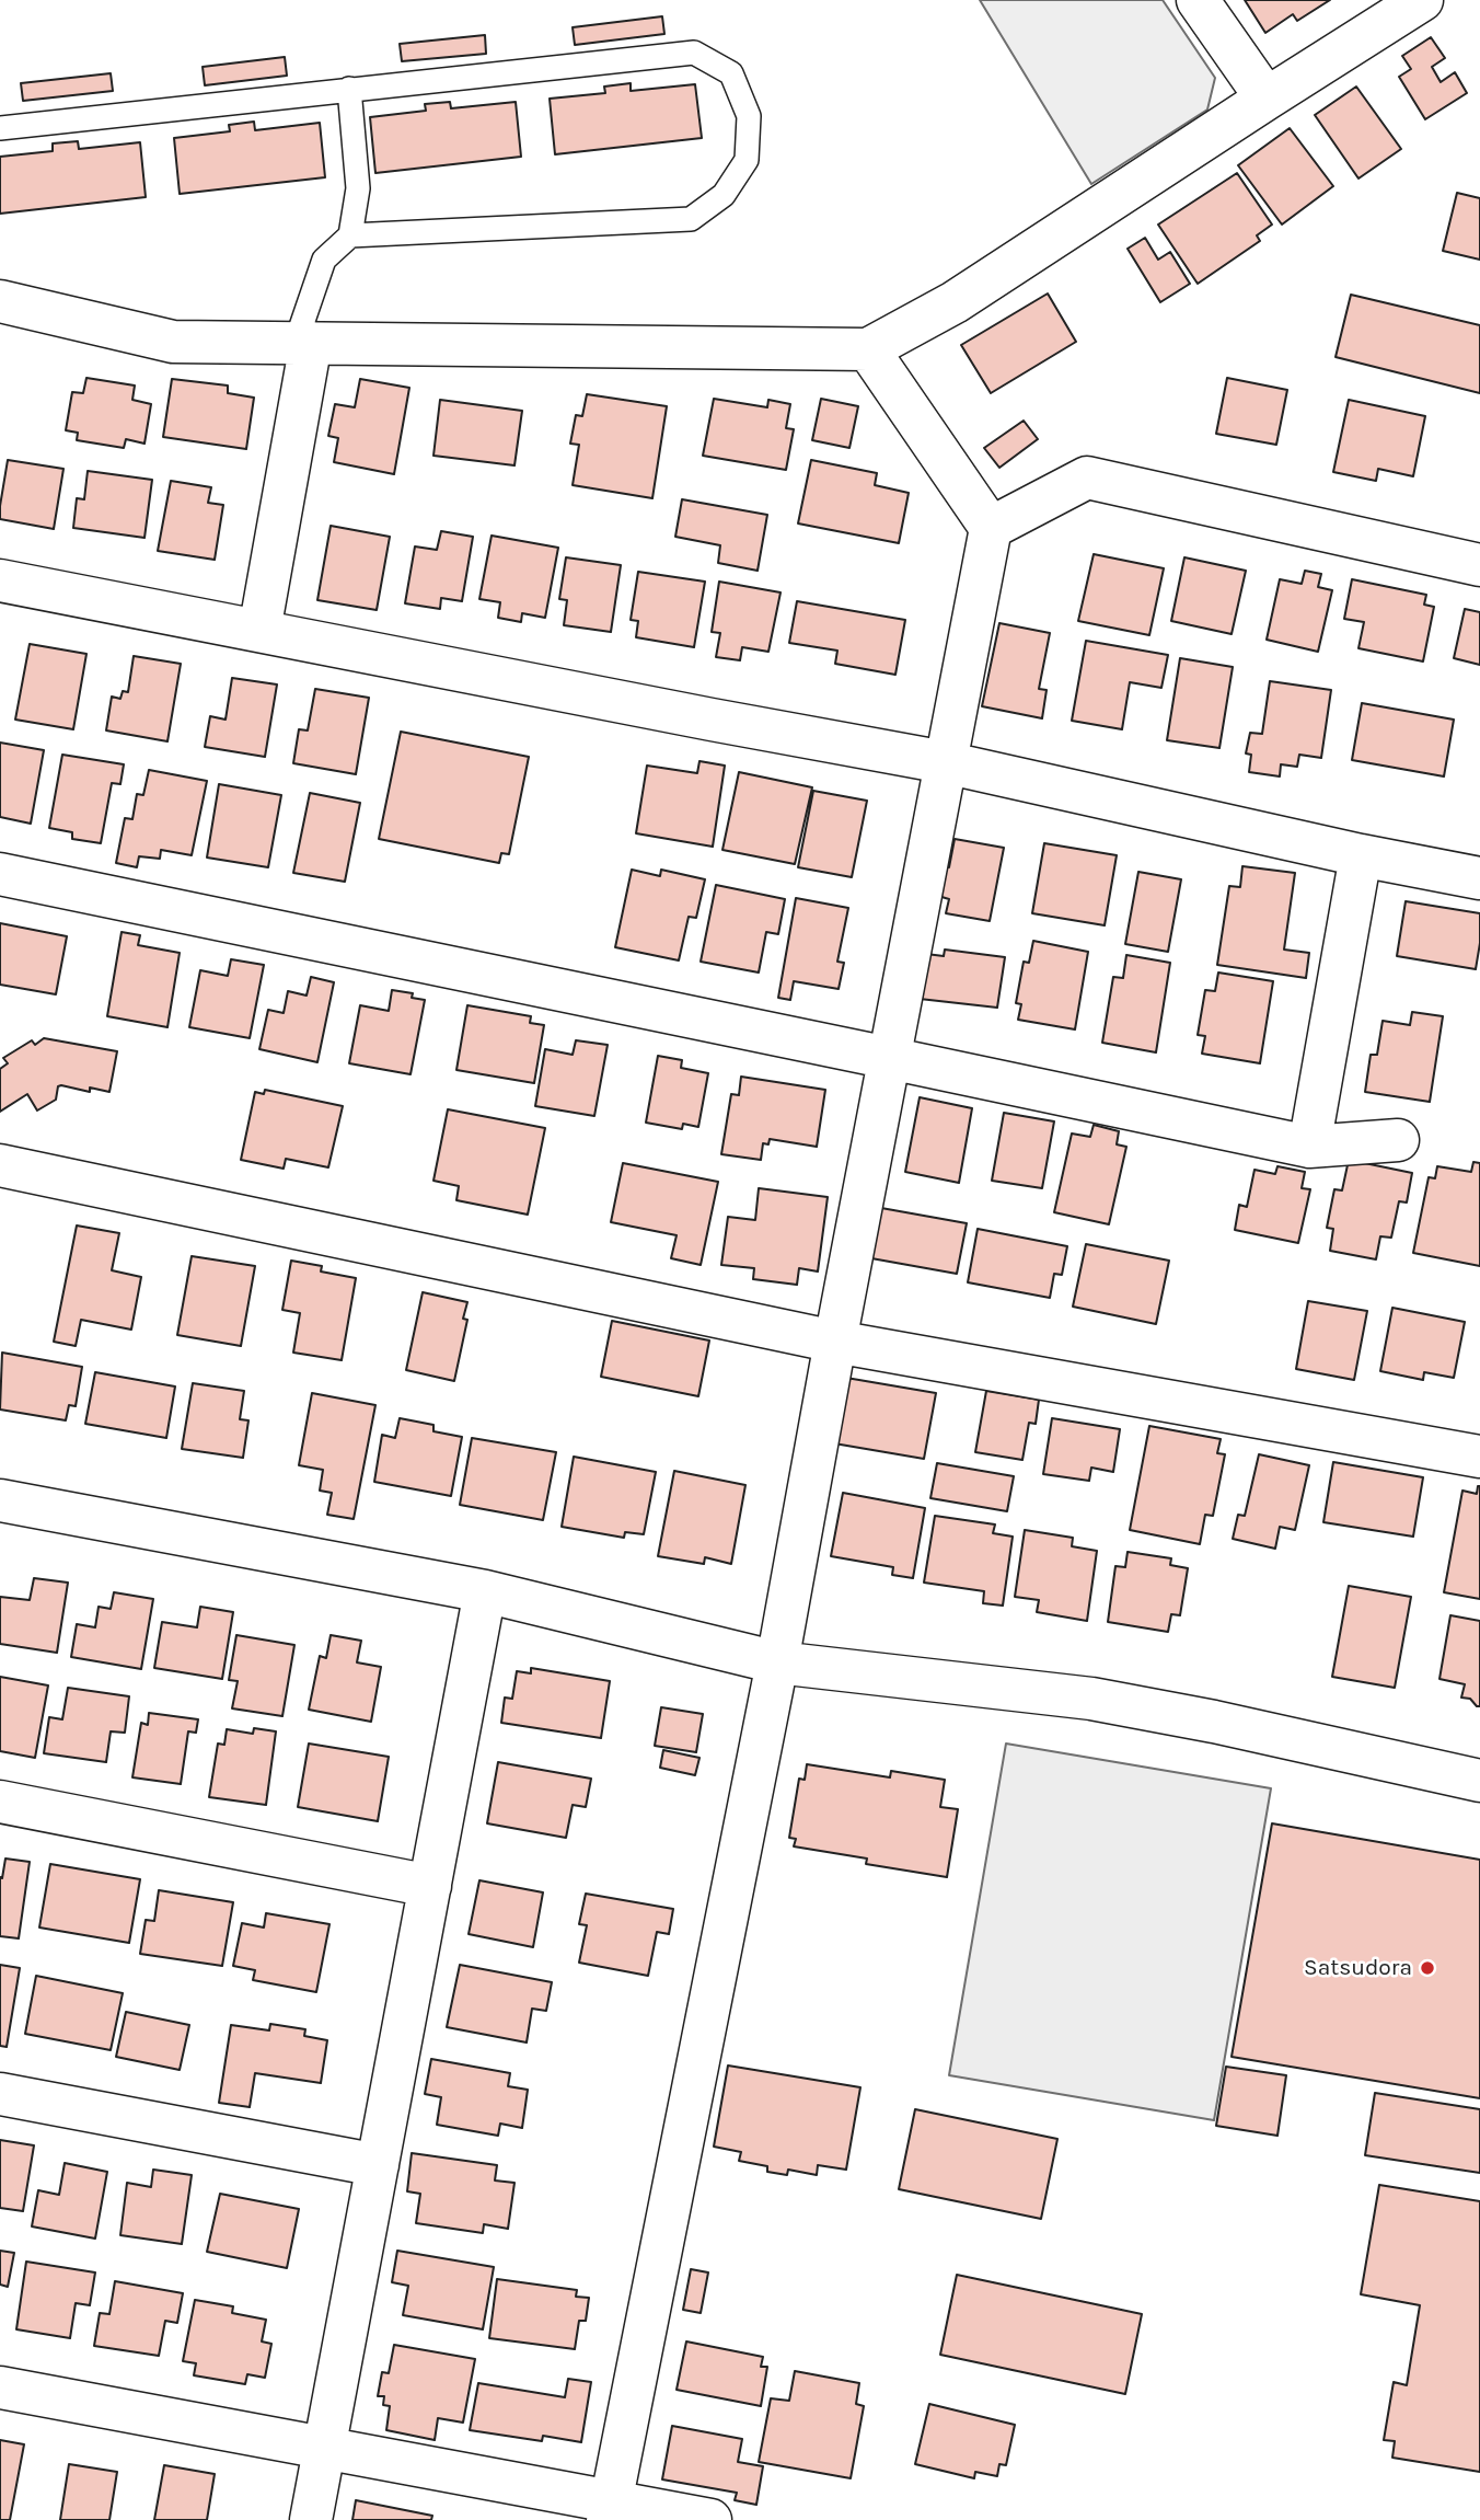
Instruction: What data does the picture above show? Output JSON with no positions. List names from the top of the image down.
{
  "places": ["Satsudora"]
}
